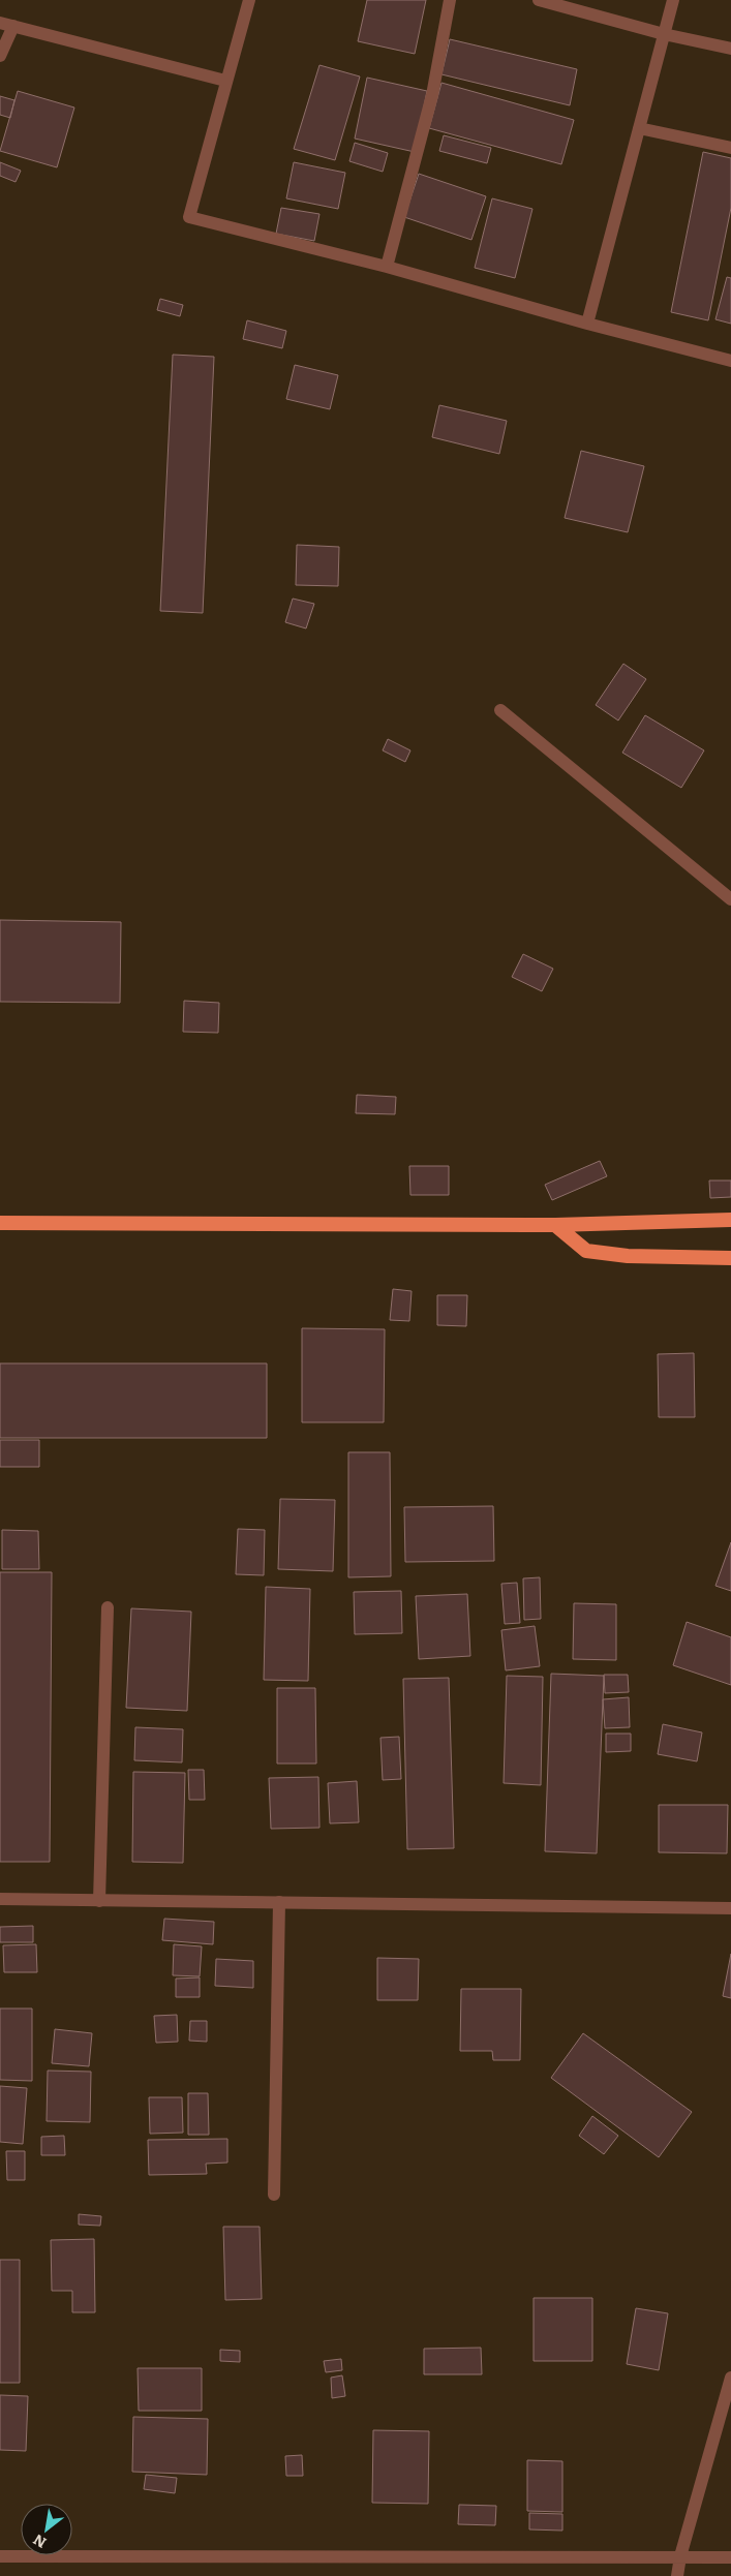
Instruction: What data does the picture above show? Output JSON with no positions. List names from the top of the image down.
{
  "north": "bottom left"
}
